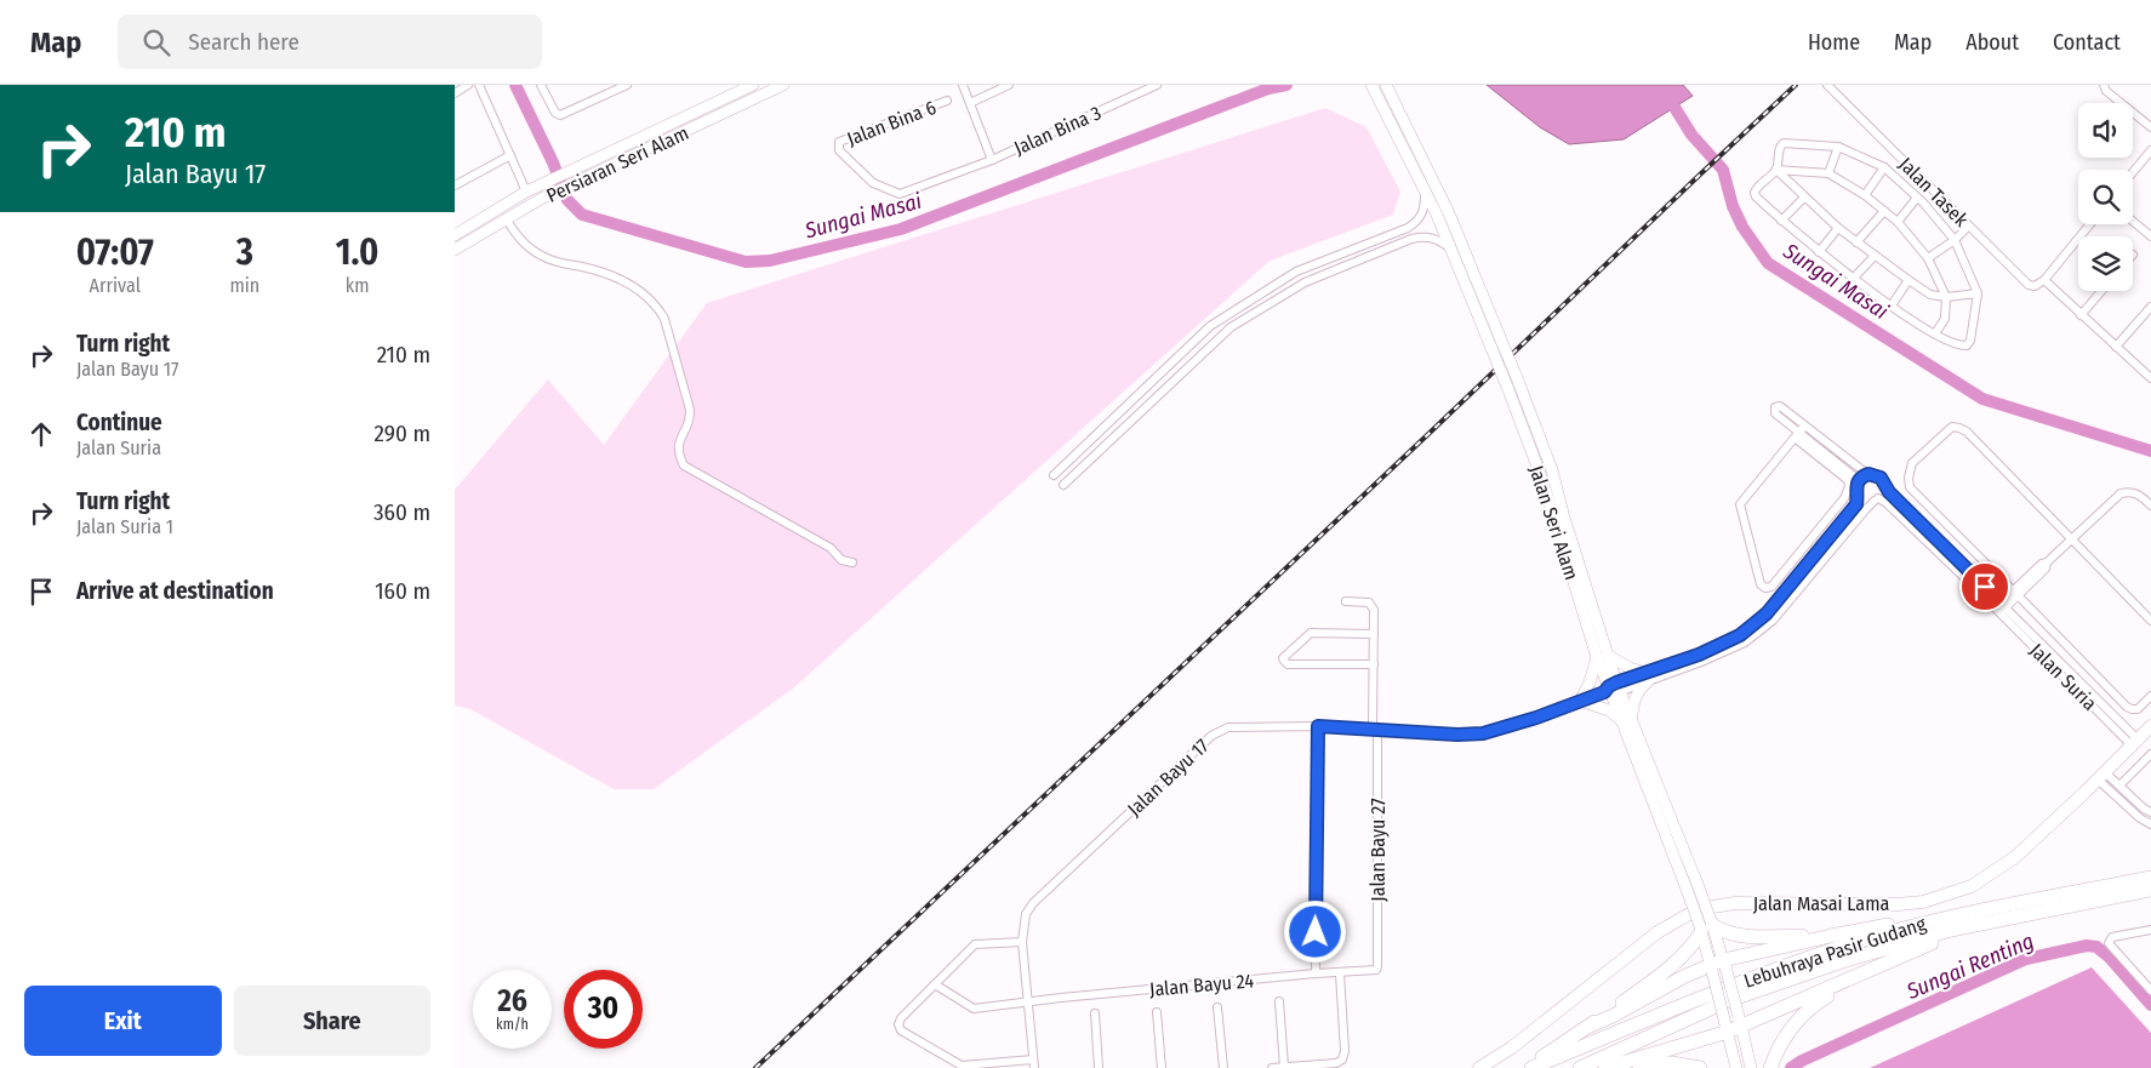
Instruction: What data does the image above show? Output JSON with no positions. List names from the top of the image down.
{
  "streets": {
    "highway": ["Lebuhraya Pasir Gudang"],
    "main road": ["Persiaran Seri Alam", "Jalan Seri Alam", "Jalan Masai Lama"],
    "street": [
      "Jalan Bina 6",
      "Jalan Bina 3",
      "Jalan Tasek",
      "Jalan Suria",
      "Jalan Bayu 17",
      "Jalan Bayu 27",
      "Jalan Bayu 24"
    ]
  },
  "crossings": [
    ["Jalan Bina 6", "Jalan Bina 3"],
    ["Jalan Seri Alam", "Jalan Bayu 17"],
    ["Jalan Suria", "Jalan Masai Lama"],
    ["Jalan Bayu 17", "Jalan Bayu 27"],
    ["Jalan Bayu 17", "Jalan Bayu 24"],
    ["Jalan Bayu 27", "Jalan Bayu 24"]
  ],
  "water": ["Sungai Masai", "Sungai Renting"],
  "page": {
    "header": "Map",
    "search": "Search here",
    "nav": [
      "Home",
      "Map",
      "About",
      "Contact"
    ],
    "turn": ["210 m", "Jalan Bayu 17"],
    "eta": [
      "07:07",
      "Arrival",
      "3",
      "min",
      "1.0",
      "km"
    ],
    "list": [
      {
        "name": "Turn right",
        "note": "Jalan Bayu 17",
        "value": "210 m"
      },
      {
        "name": "Continue",
        "note": "Jalan Suria",
        "value": "290 m"
      },
      {
        "name": "Turn right",
        "note": "Jalan Suria 1",
        "value": "360 m"
      },
      {
        "name": "Arrive at destination",
        "value": "160 m"
      }
    ],
    "speed": "26 km/h",
    "limit": "30",
    "buttons": ["Exit", "Share"]
  }
}
